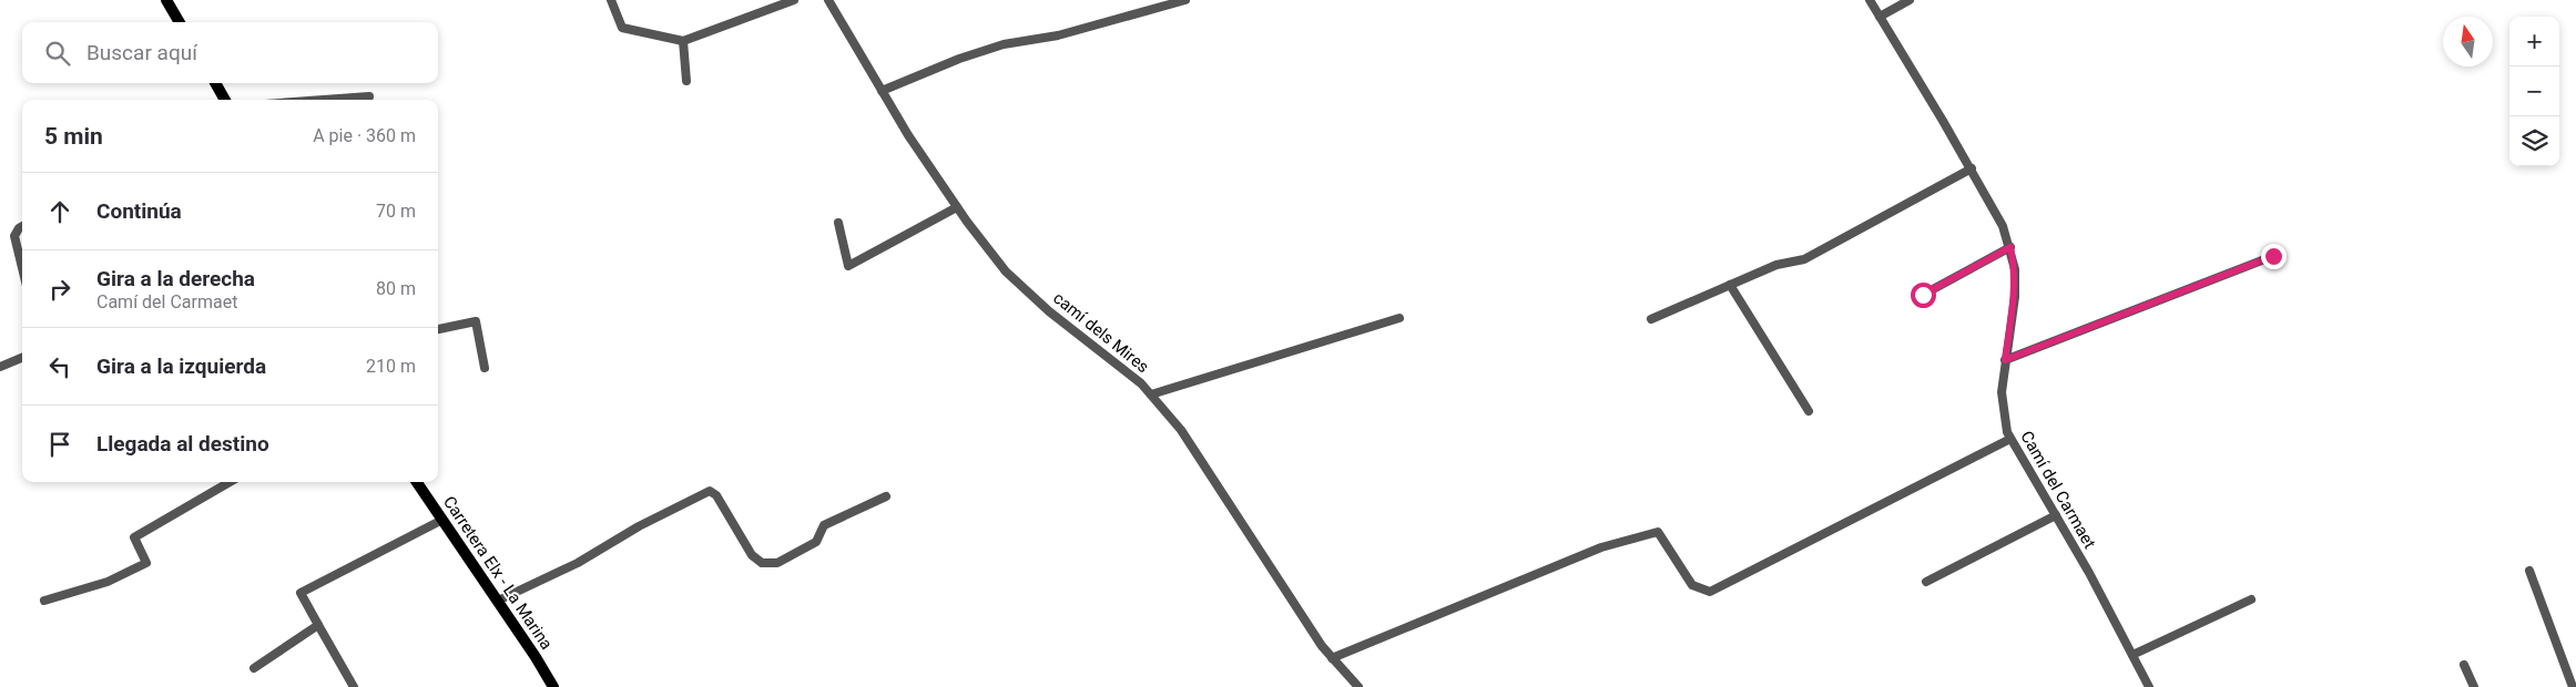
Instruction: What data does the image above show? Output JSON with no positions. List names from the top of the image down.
{
  "streets": {
    "main road": ["Carretera Elx - La Marina"],
    "street": ["camí dels Mires", "Camí del Carmaet"]
  },
  "north": "top",
  "page": {
    "map_buttons": ["+", "−"],
    "search": "Buscar aquí",
    "heading": ["5 min", "A pie · 360 m"],
    "list": [
      ["Continúa", "70 m"],
      ["Gira a la derecha", "Camí del Carmaet", "80 m"],
      ["Gira a la izquierda", "210 m"],
      "Llegada al destino"
    ]
  }
}
